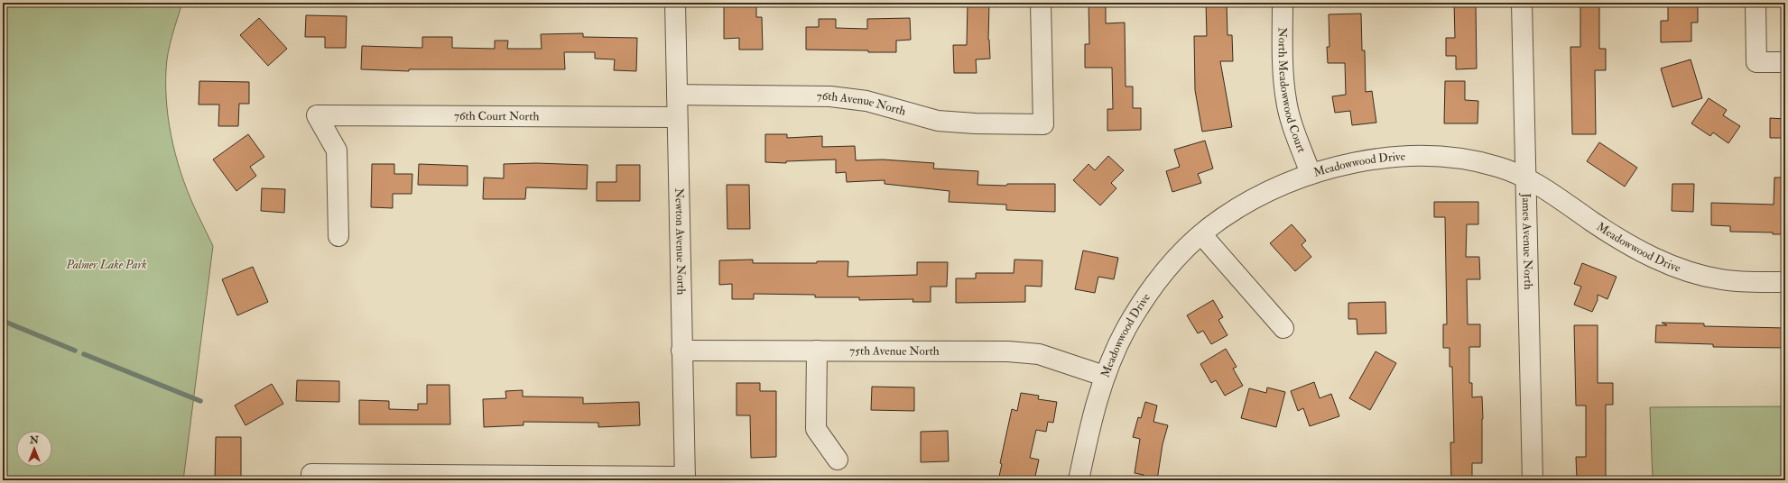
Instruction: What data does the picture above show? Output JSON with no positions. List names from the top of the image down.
{
  "streets": {
    "street": [
      "North Meadowwood Court",
      "76th Avenue North",
      "76th Court North",
      "Meadowwood Drive",
      "Newton Avenue North",
      "James Avenue North",
      "75th Avenue North"
    ]
  },
  "crossings": [
    ["North Meadowwood Court", "Meadowwood Drive"],
    ["76th Avenue North", "Newton Avenue North"],
    ["76th Court North", "Newton Avenue North"],
    ["Meadowwood Drive", "James Avenue North"],
    ["Meadowwood Drive", "75th Avenue North"],
    ["Newton Avenue North", "75th Avenue North"]
  ],
  "parks": ["Palmer Lake Park"],
  "north": "top"
}
